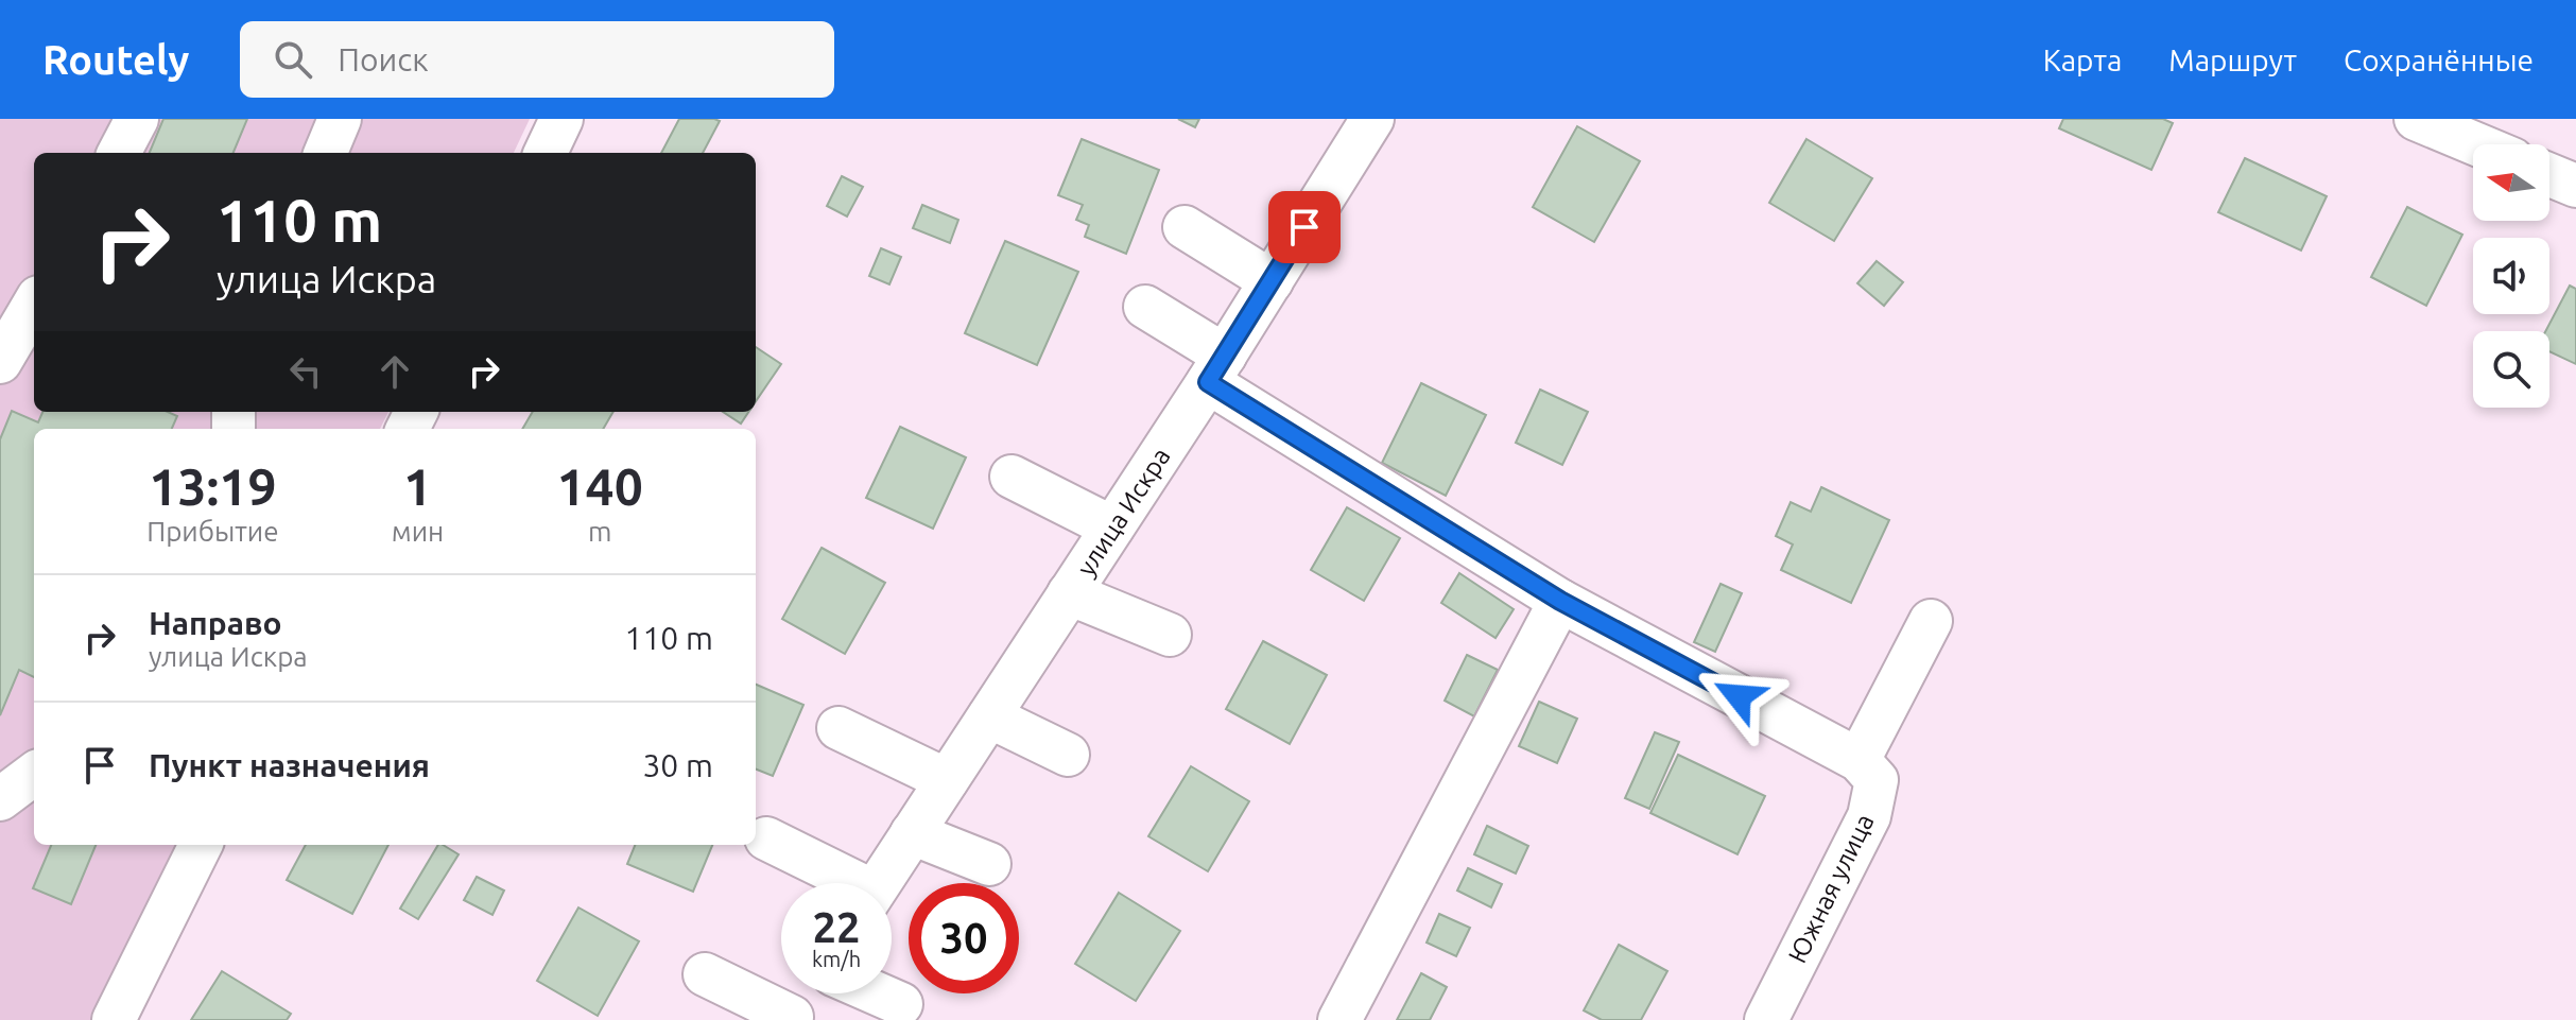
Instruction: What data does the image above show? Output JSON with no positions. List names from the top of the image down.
{
  "streets": {
    "street": ["улица Искра", "Южная улица"]
  },
  "north": "left",
  "page": {
    "header": "Routely",
    "search": "Поиск",
    "nav": ["Карта", "Маршрут", "Сохранённые"],
    "turn": ["110 m", "улица Искра"],
    "eta": [
      "13:19",
      "Прибытие",
      "1",
      "мин",
      "140",
      "m"
    ],
    "list": [
      {
        "name": "Направо",
        "note": "улица Искра",
        "value": "110 m"
      },
      {
        "name": "Пункт назначения",
        "value": "30 m"
      }
    ],
    "speed": "22 km/h",
    "limit": "30"
  }
}
